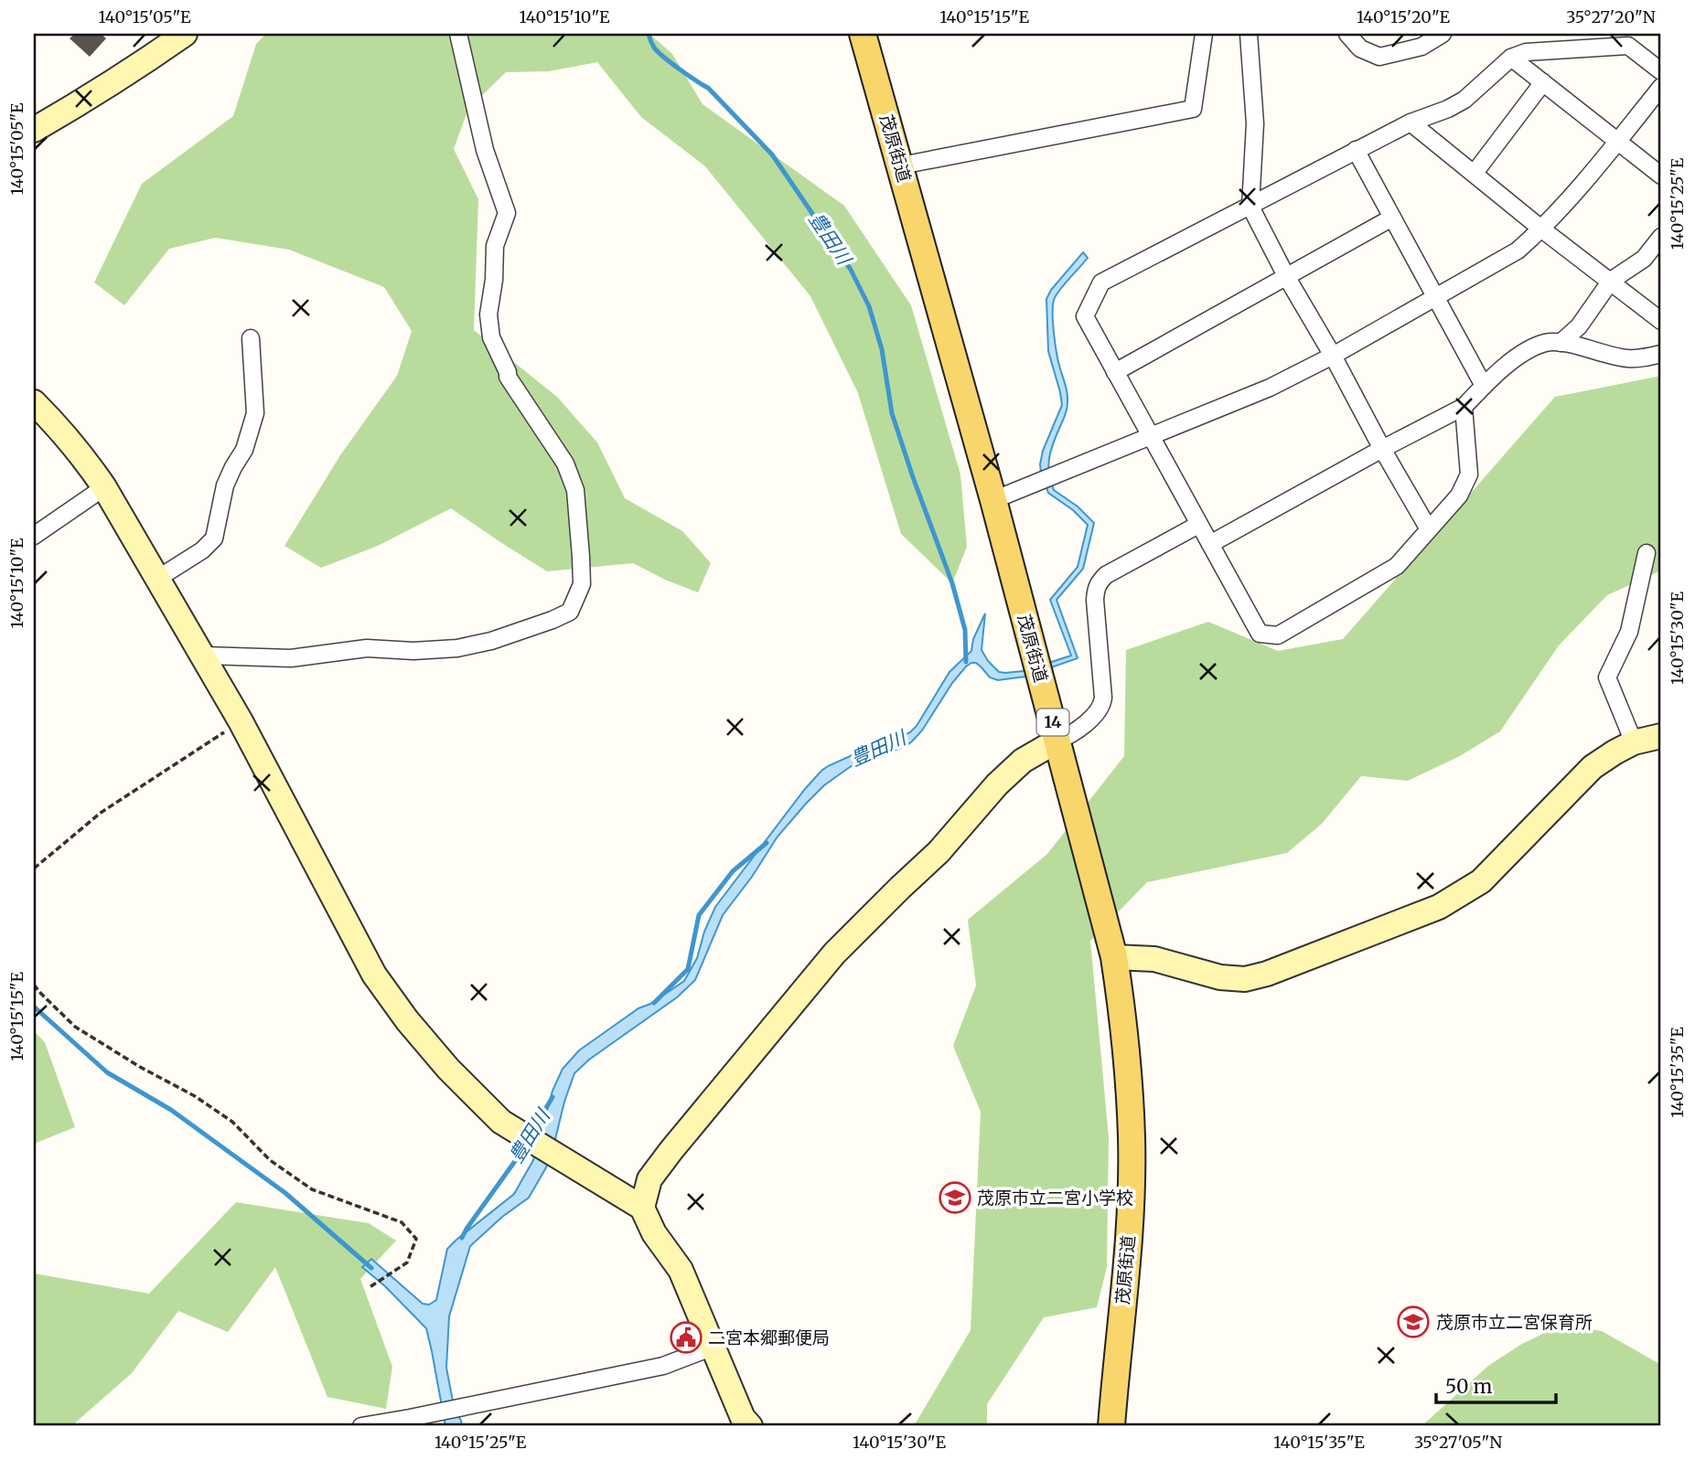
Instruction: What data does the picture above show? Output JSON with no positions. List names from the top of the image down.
{
  "streets": {
    "main road": ["茂原街道", "14"]
  },
  "water": ["豊田川"],
  "places": {
    "school or university": ["茂原市立二宮小学校", "茂原市立二宮保育所"],
    "public building": ["二宮本郷郵便局"]
  },
  "scale_bar": "50 m",
  "coordinates": [
    "140°15'05\"E",
    "140°15'10\"E",
    "140°15'15\"E",
    "140°15'20\"E",
    "35°27'20\"N",
    "140°15'25\"E",
    "140°15'30\"E",
    "140°15'35\"E",
    "35°27'05\"N"
  ]
}
